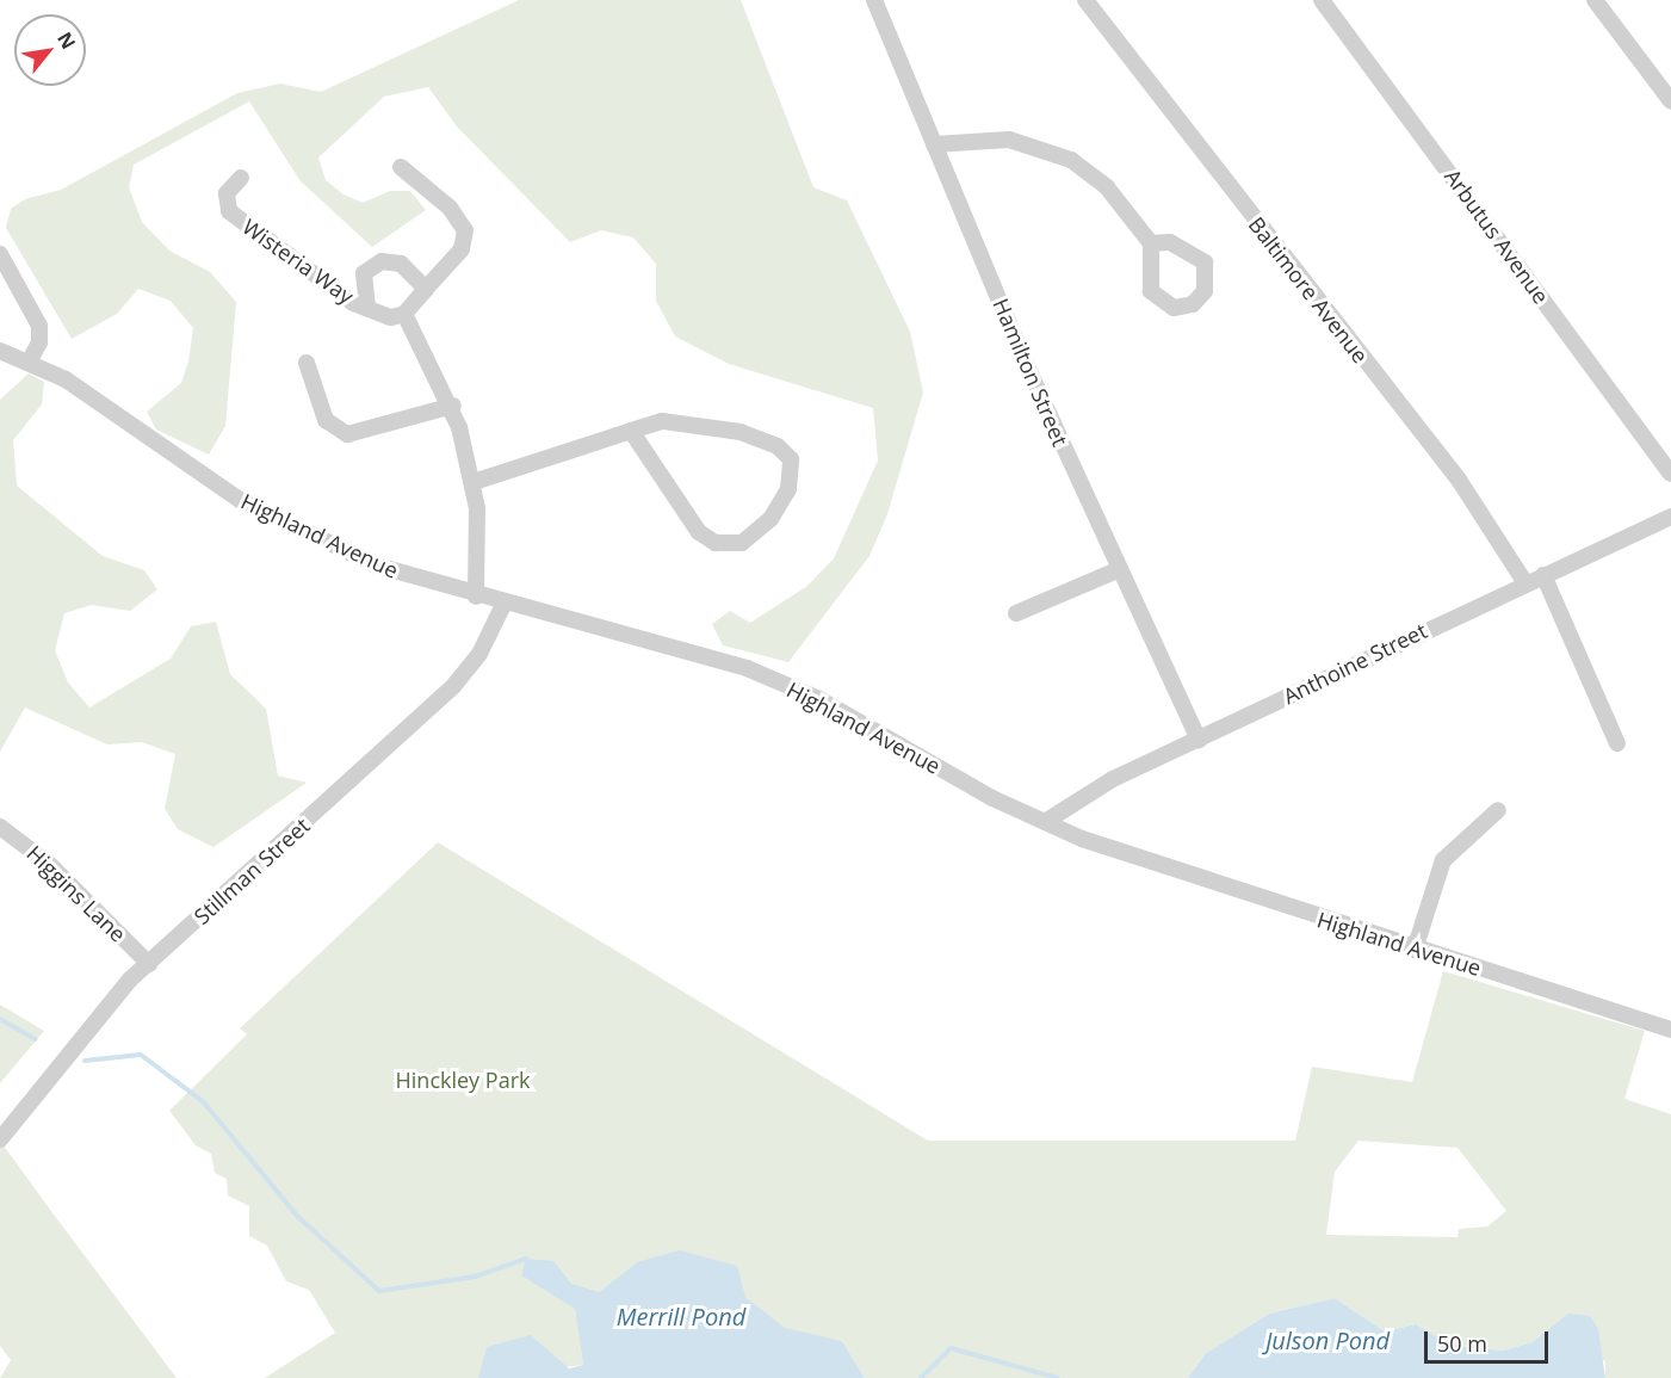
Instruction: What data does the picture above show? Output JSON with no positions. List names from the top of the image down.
{
  "streets": {
    "street": [
      "Arbutus Avenue",
      "Wisteria Way",
      "Baltimore Avenue",
      "Hamilton Street",
      "Highland Avenue",
      "Anthoine Street",
      "Stillman Street",
      "Higgins Lane"
    ]
  },
  "crossings": [
    ["Baltimore Avenue", "Anthoine Street"],
    ["Hamilton Street", "Anthoine Street"],
    ["Highland Avenue", "Anthoine Street"],
    ["Highland Avenue", "Stillman Street"],
    ["Stillman Street", "Higgins Lane"]
  ],
  "water": ["Merrill Pond", "Julson Pond"],
  "parks": ["Hinckley Park"],
  "scale_bar": "50 m",
  "north": "top right"
}
